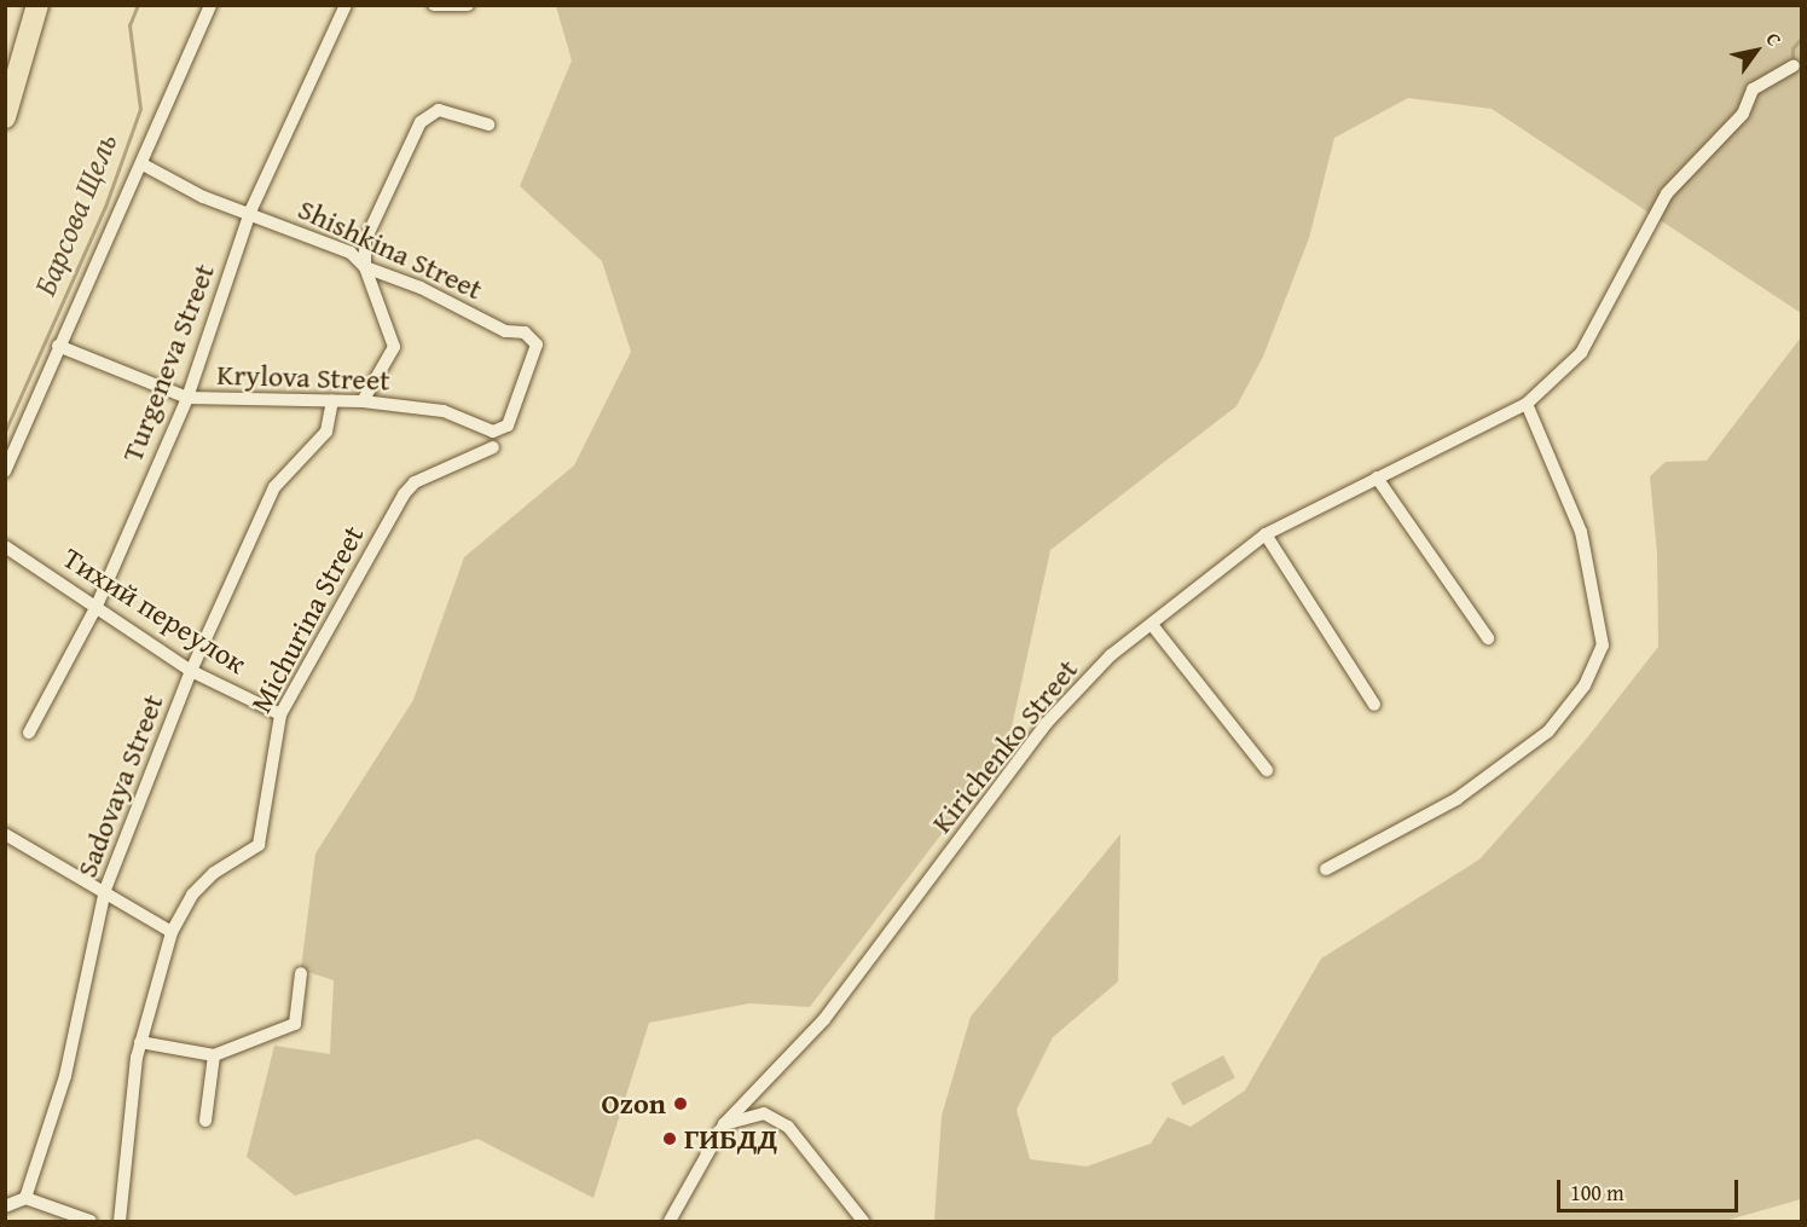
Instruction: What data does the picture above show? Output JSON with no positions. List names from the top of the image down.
{
  "streets": {
    "street": [
      "Shishkina Street",
      "Turgeneva Street",
      "Krylova Street",
      "Тихий переулок",
      "Michurina Street",
      "Kirichenko Street",
      "Sadovaya Street"
    ]
  },
  "crossings": [
    ["Shishkina Street", "Turgeneva Street"],
    ["Shishkina Street", "Krylova Street"],
    ["Turgeneva Street", "Krylova Street"],
    ["Turgeneva Street", "Тихий переулок"],
    ["Krylova Street", "Sadovaya Street"],
    ["Тихий переулок", "Michurina Street"],
    ["Тихий переулок", "Sadovaya Street"]
  ],
  "water": ["Барсова Щель"],
  "places": ["Ozon", "ГИБДД"],
  "scale_bar": "100 m",
  "north": "top right"
}
